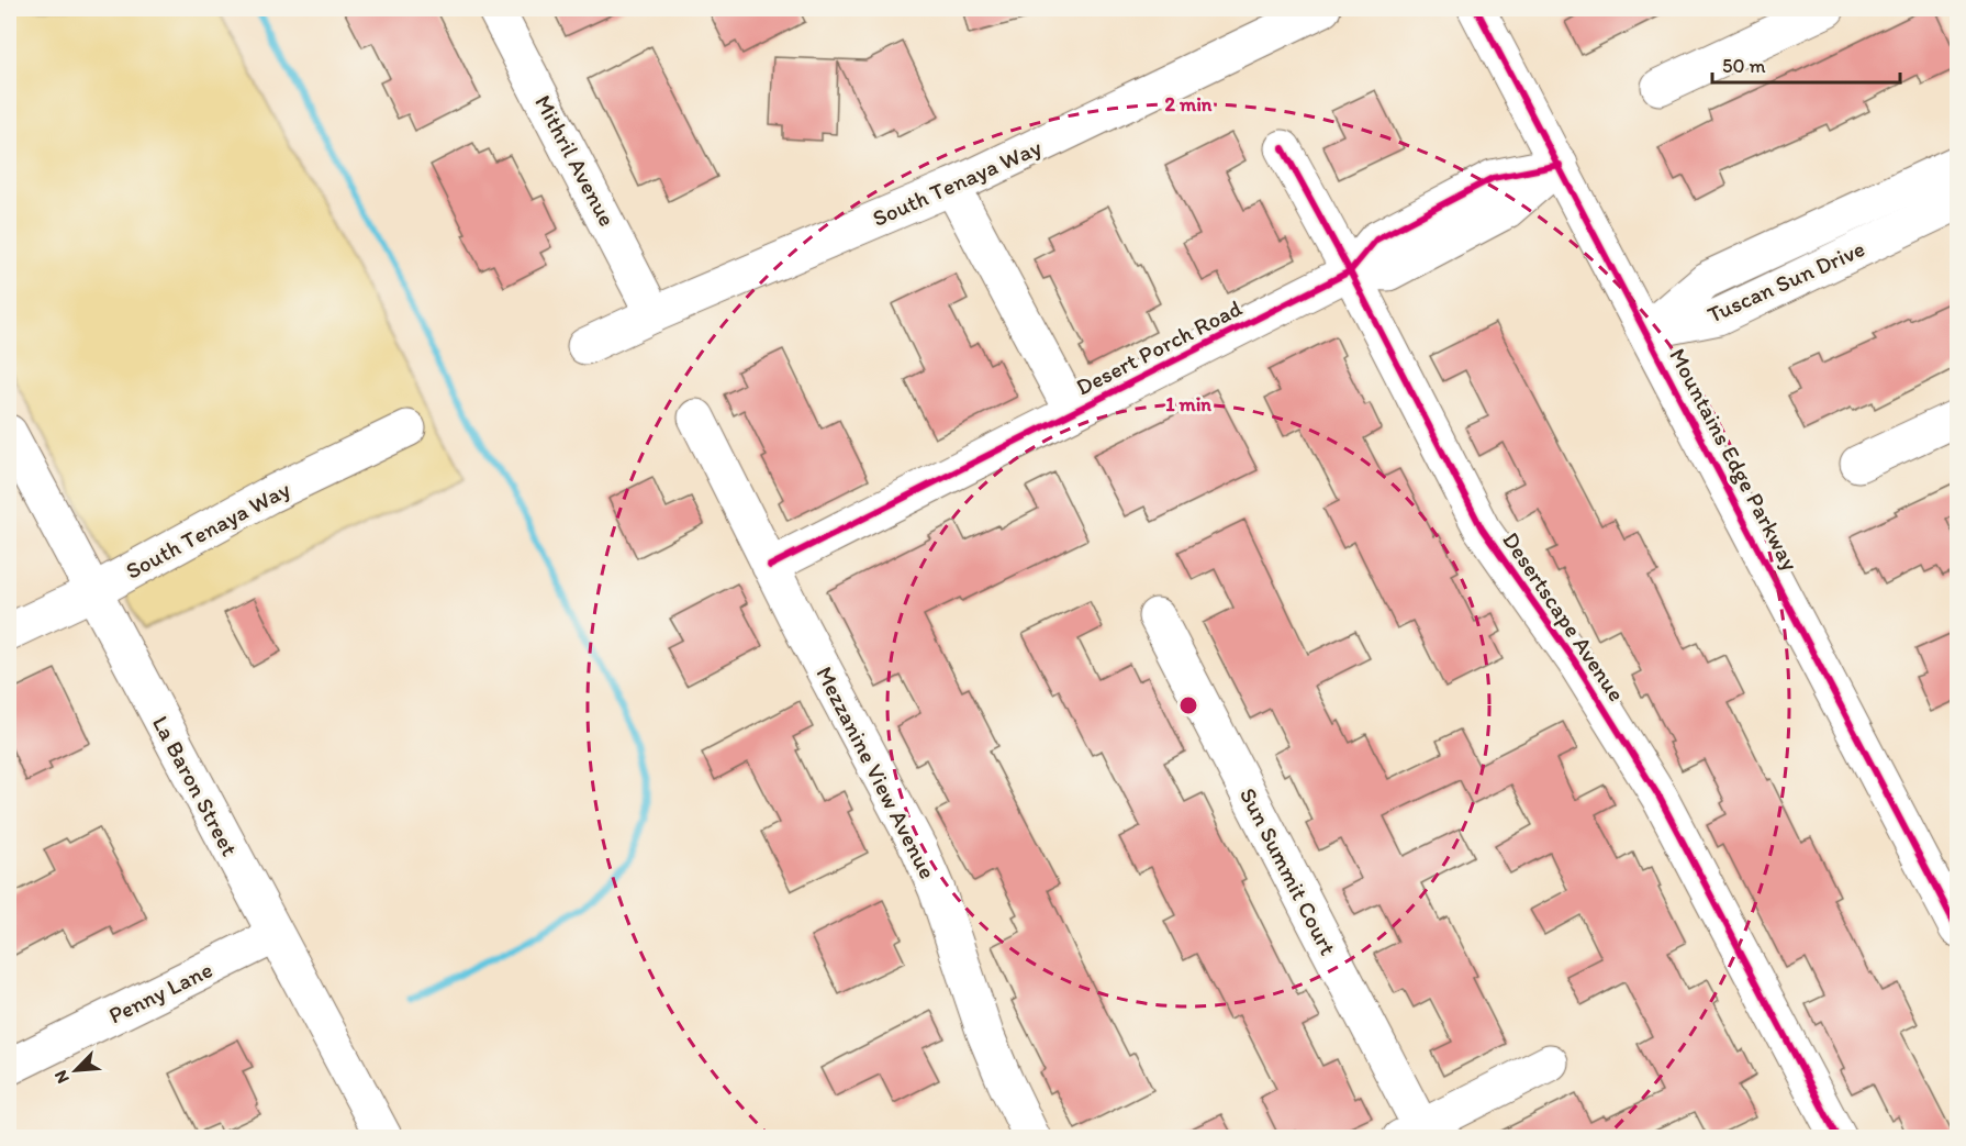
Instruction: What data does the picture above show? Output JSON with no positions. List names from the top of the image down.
{
  "streets": {
    "street": [
      "Mithril Avenue",
      "South Tenaya Way",
      "Tuscan Sun Drive",
      "Desert Porch Road",
      "Mountains Edge Parkway",
      "Desertscape Avenue",
      "Mezzanine View Avenue",
      "La Baron Street",
      "Sun Summit Court",
      "Penny Lane"
    ]
  },
  "crossings": [
    ["Mithril Avenue", "South Tenaya Way"],
    ["South Tenaya Way", "La Baron Street"],
    ["Tuscan Sun Drive", "Mountains Edge Parkway"],
    ["Desert Porch Road", "Mountains Edge Parkway"],
    ["Desert Porch Road", "Desertscape Avenue"],
    ["Desert Porch Road", "Mezzanine View Avenue"],
    ["La Baron Street", "Penny Lane"]
  ],
  "scale_bar": "50 m",
  "north": "bottom left",
  "rings": ["2 min", "1 min"]
}
